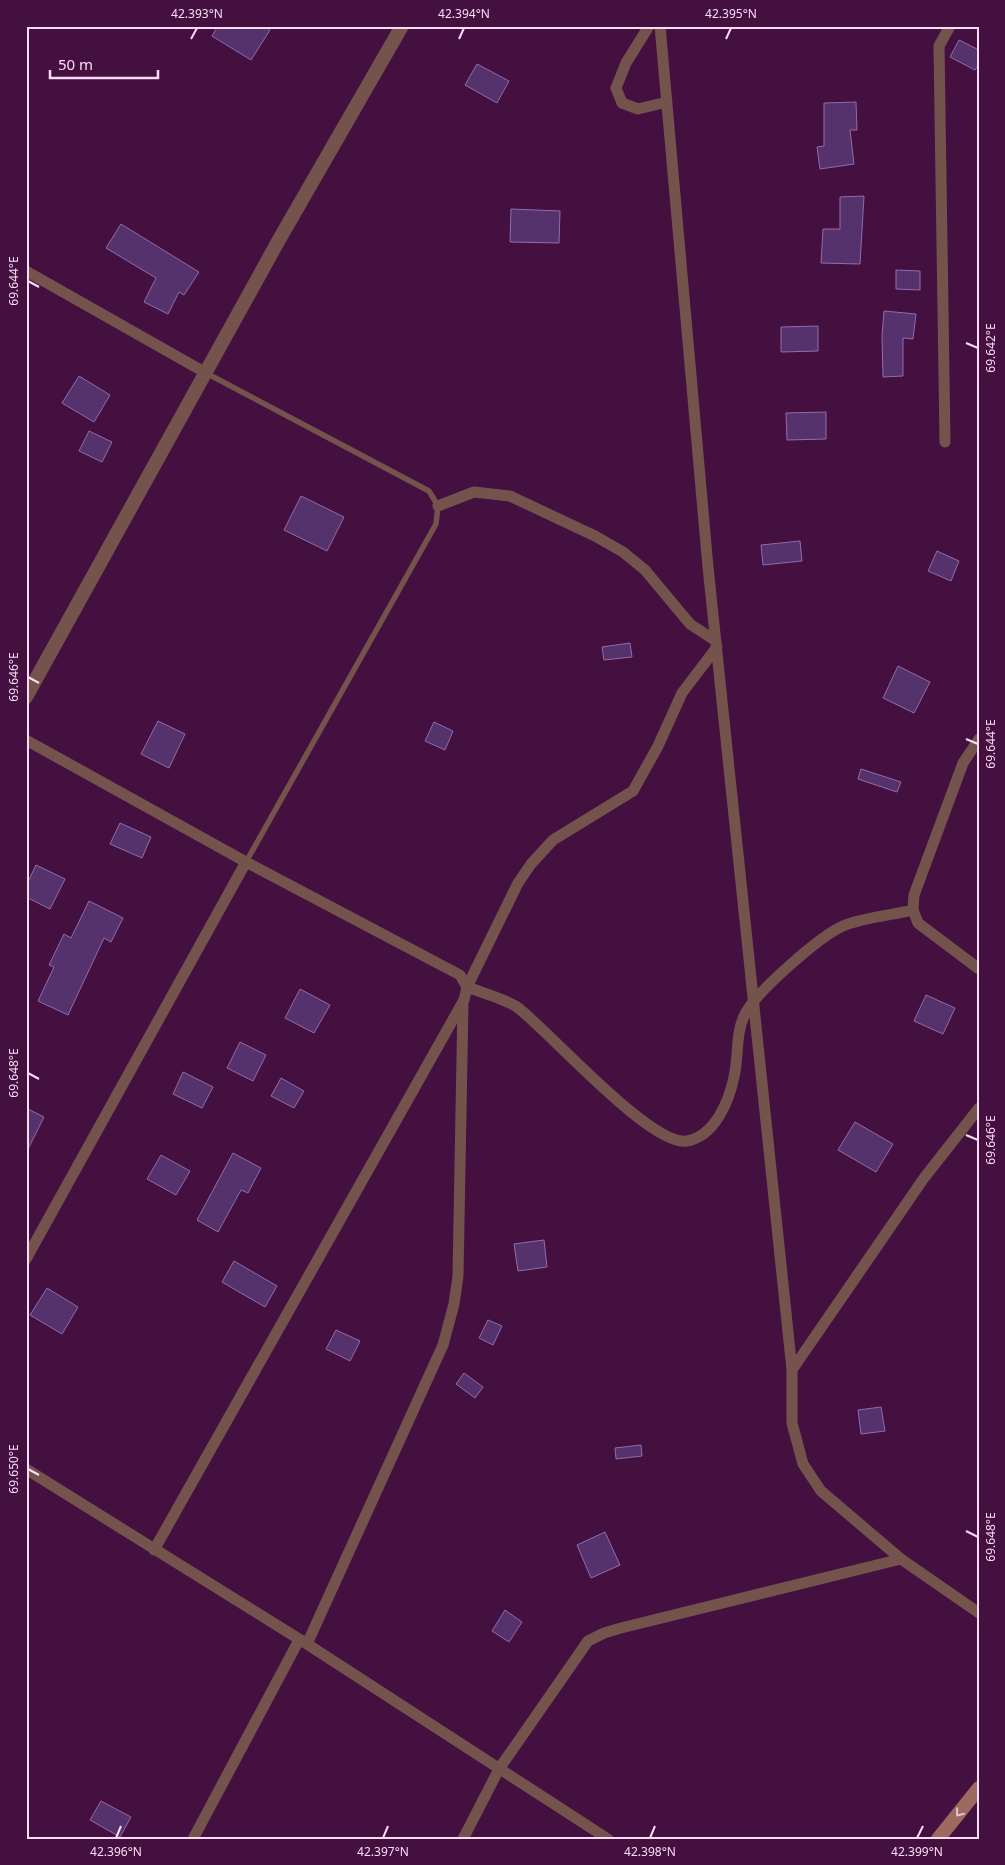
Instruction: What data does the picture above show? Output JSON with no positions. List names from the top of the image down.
{
  "scale_bar": "50 m",
  "coordinates": [
    "42.393°N",
    "42.394°N",
    "42.395°N",
    "69.644°E",
    "69.642°E",
    "69.646°E",
    "69.648°E",
    "69.650°E",
    "42.396°N",
    "42.397°N",
    "42.398°N",
    "42.399°N"
  ]
}
